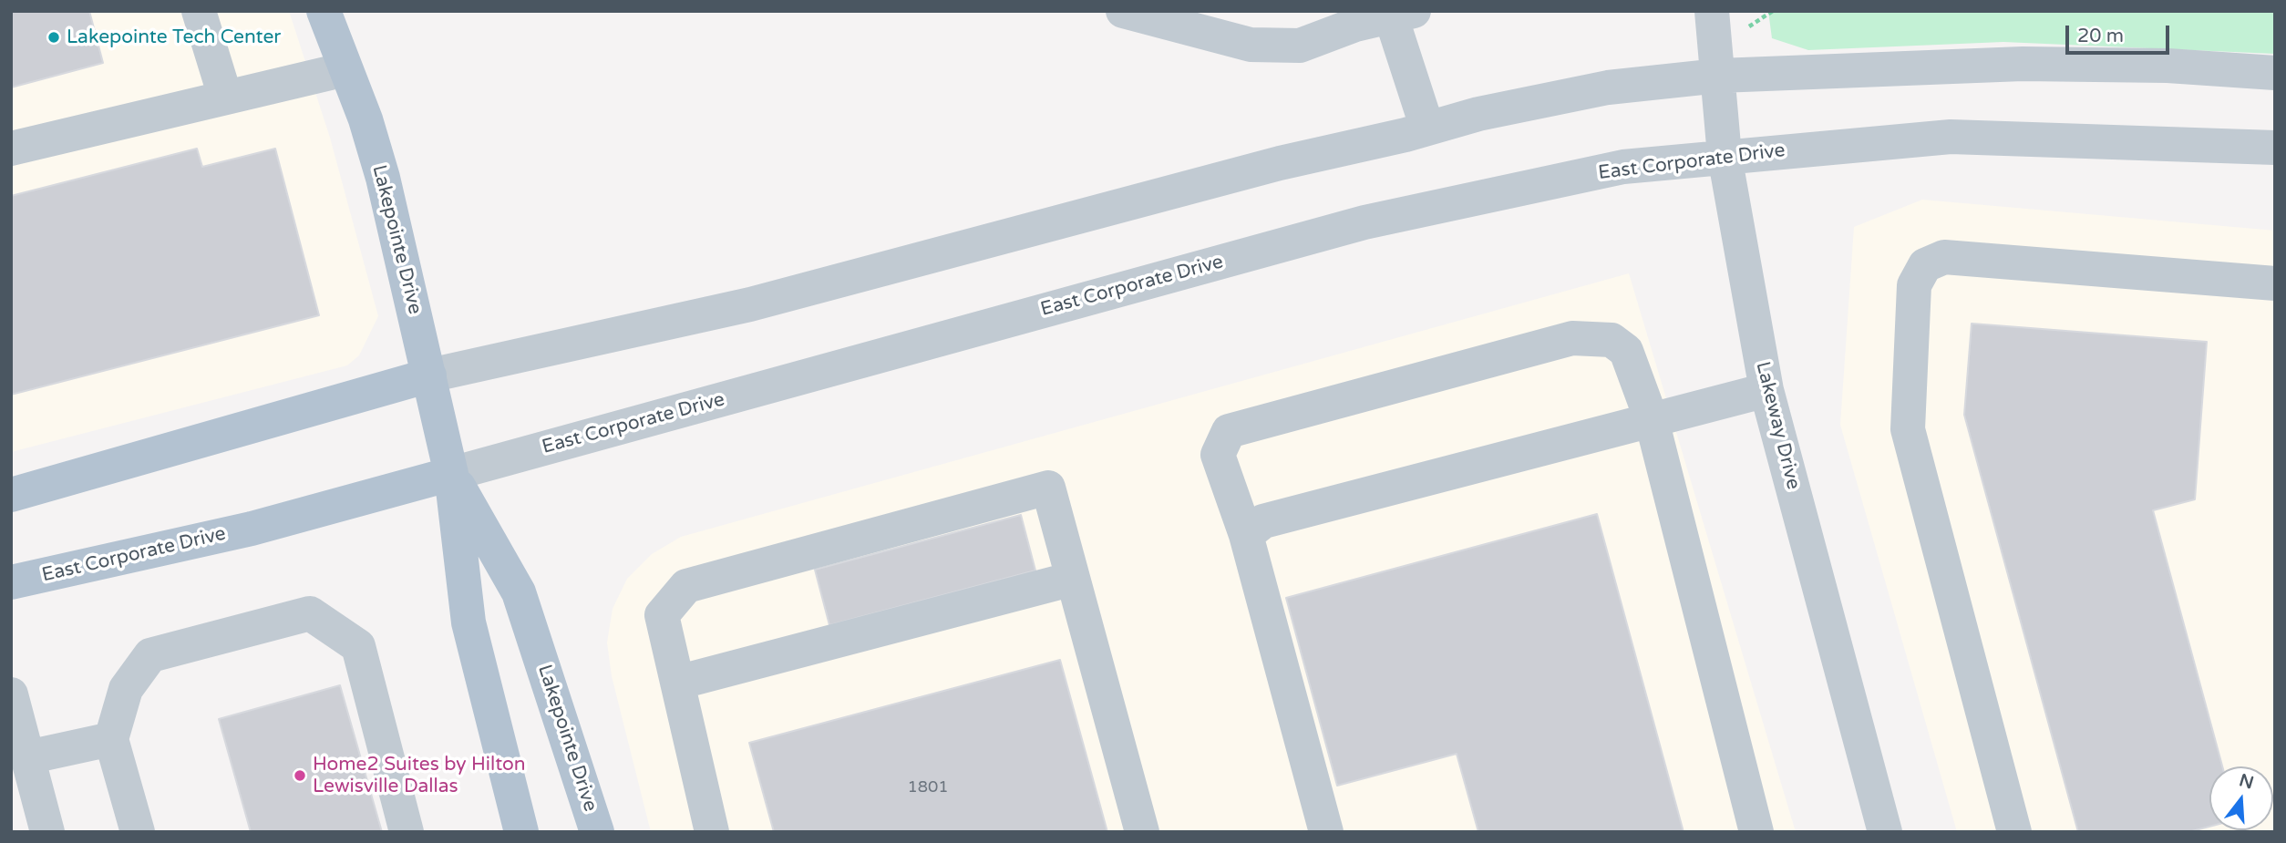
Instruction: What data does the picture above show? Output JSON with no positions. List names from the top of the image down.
{
  "streets": {
    "main road": ["East Corporate Drive", "Lakepointe Drive"],
    "street": ["Lakeway Drive"]
  },
  "crossings": [
    ["East Corporate Drive", "Lakepointe Drive"],
    ["East Corporate Drive", "Lakeway Drive"]
  ],
  "places": ["Lakepointe Tech Center", "Home2 Suites by Hilton Lewisville Dallas"],
  "house_numbers": ["1801"],
  "scale_bar": "20 m",
  "north": "top"
}
